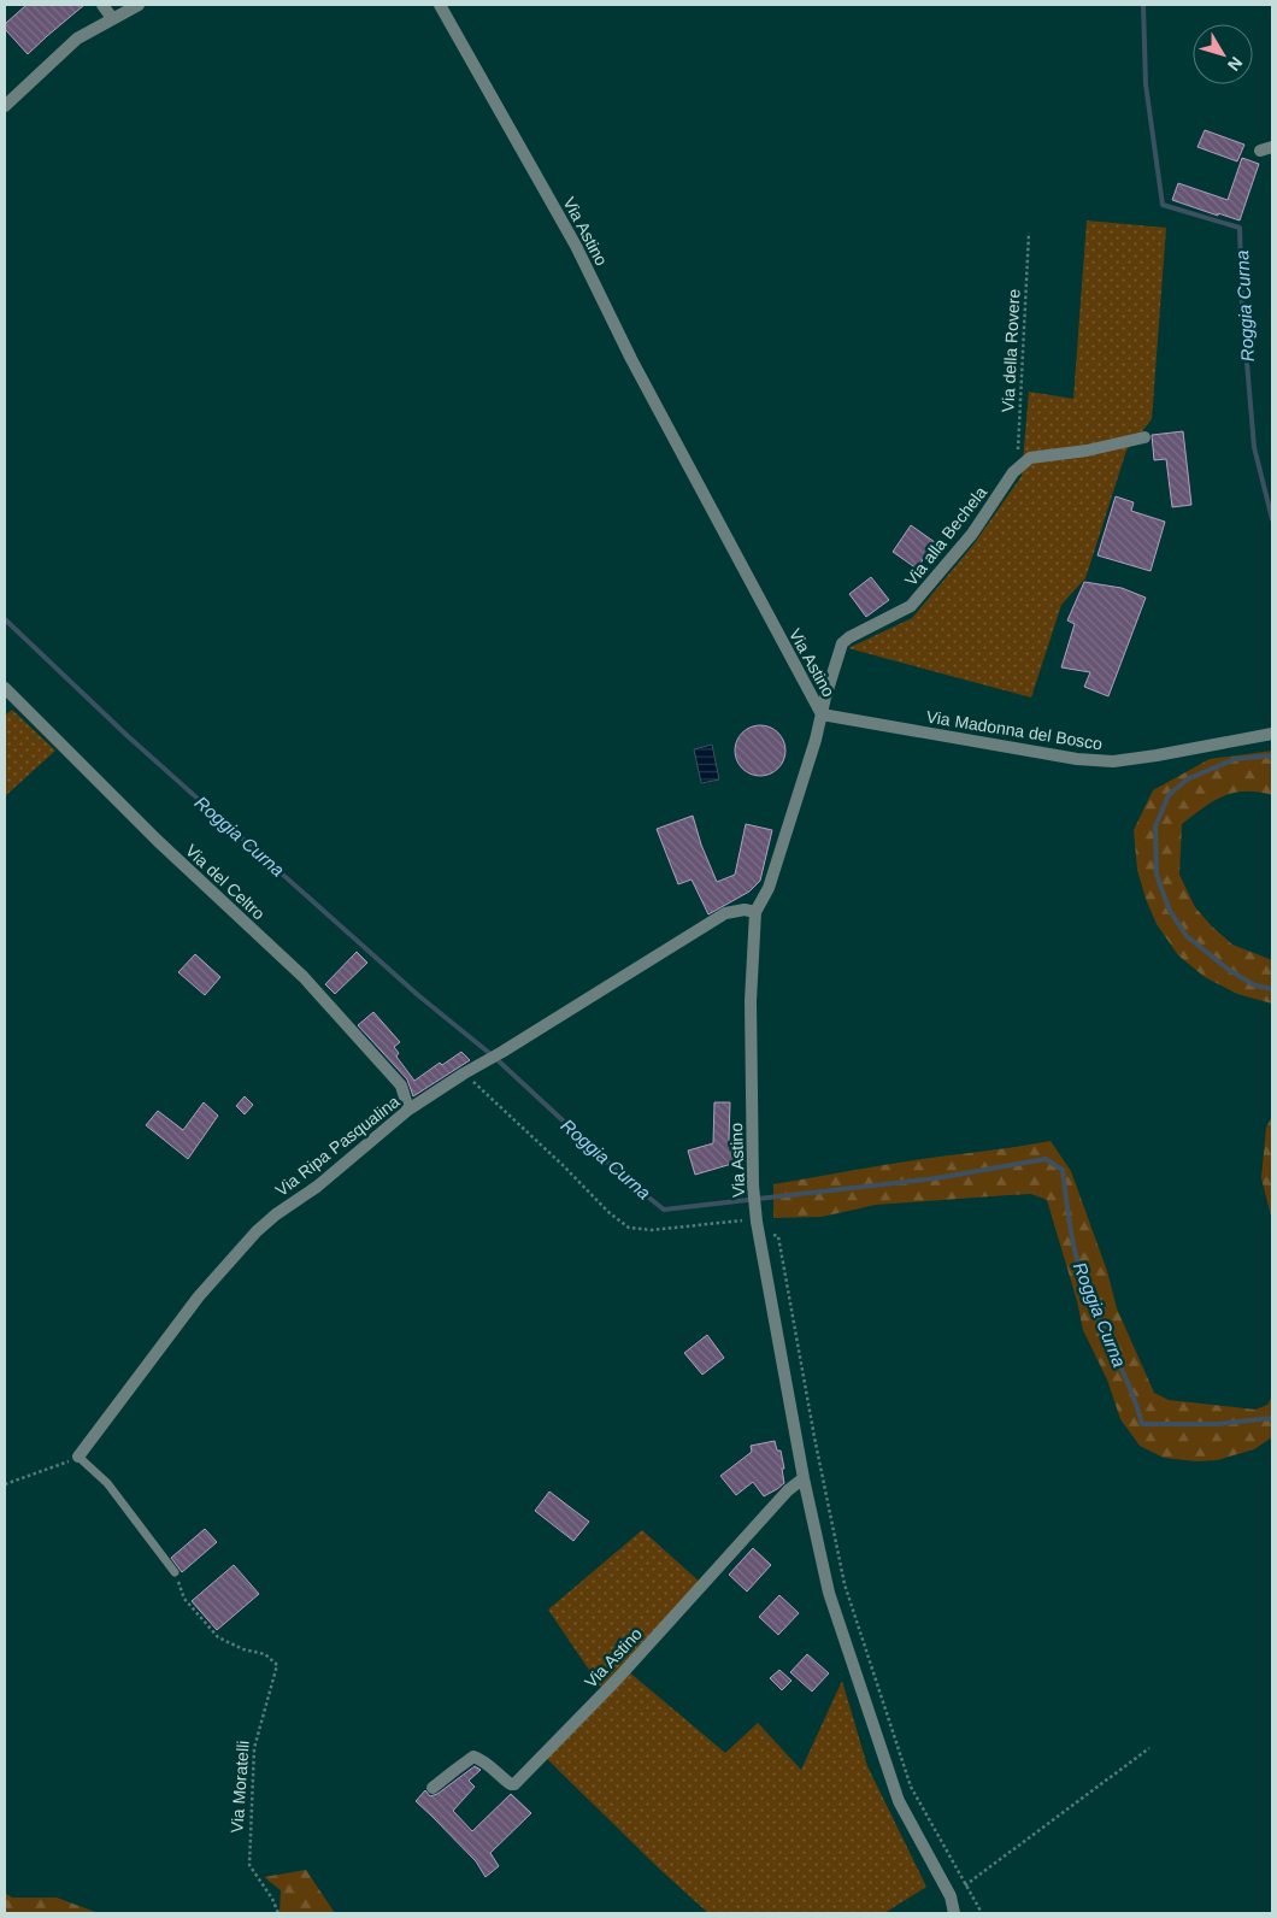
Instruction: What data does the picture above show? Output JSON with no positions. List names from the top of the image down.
{
  "streets": {
    "street": [
      "Via Astino",
      "Via alla Bechela",
      "Via Madonna del Bosco",
      "Via del Celtro",
      "Via Ripa Pasqualina"
    ],
    "path": ["Via della Rovere", "Via Moratelli"]
  },
  "crossings": [
    ["Via Astino", "Via alla Bechela"],
    ["Via Astino", "Via Madonna del Bosco"],
    ["Via Astino", "Via Ripa Pasqualina"],
    ["Via della Rovere", "Via alla Bechela"],
    ["Via alla Bechela", "Via Madonna del Bosco"],
    ["Via del Celtro", "Via Ripa Pasqualina"]
  ],
  "water": ["Roggia Curna"],
  "north": "bottom right"
}
